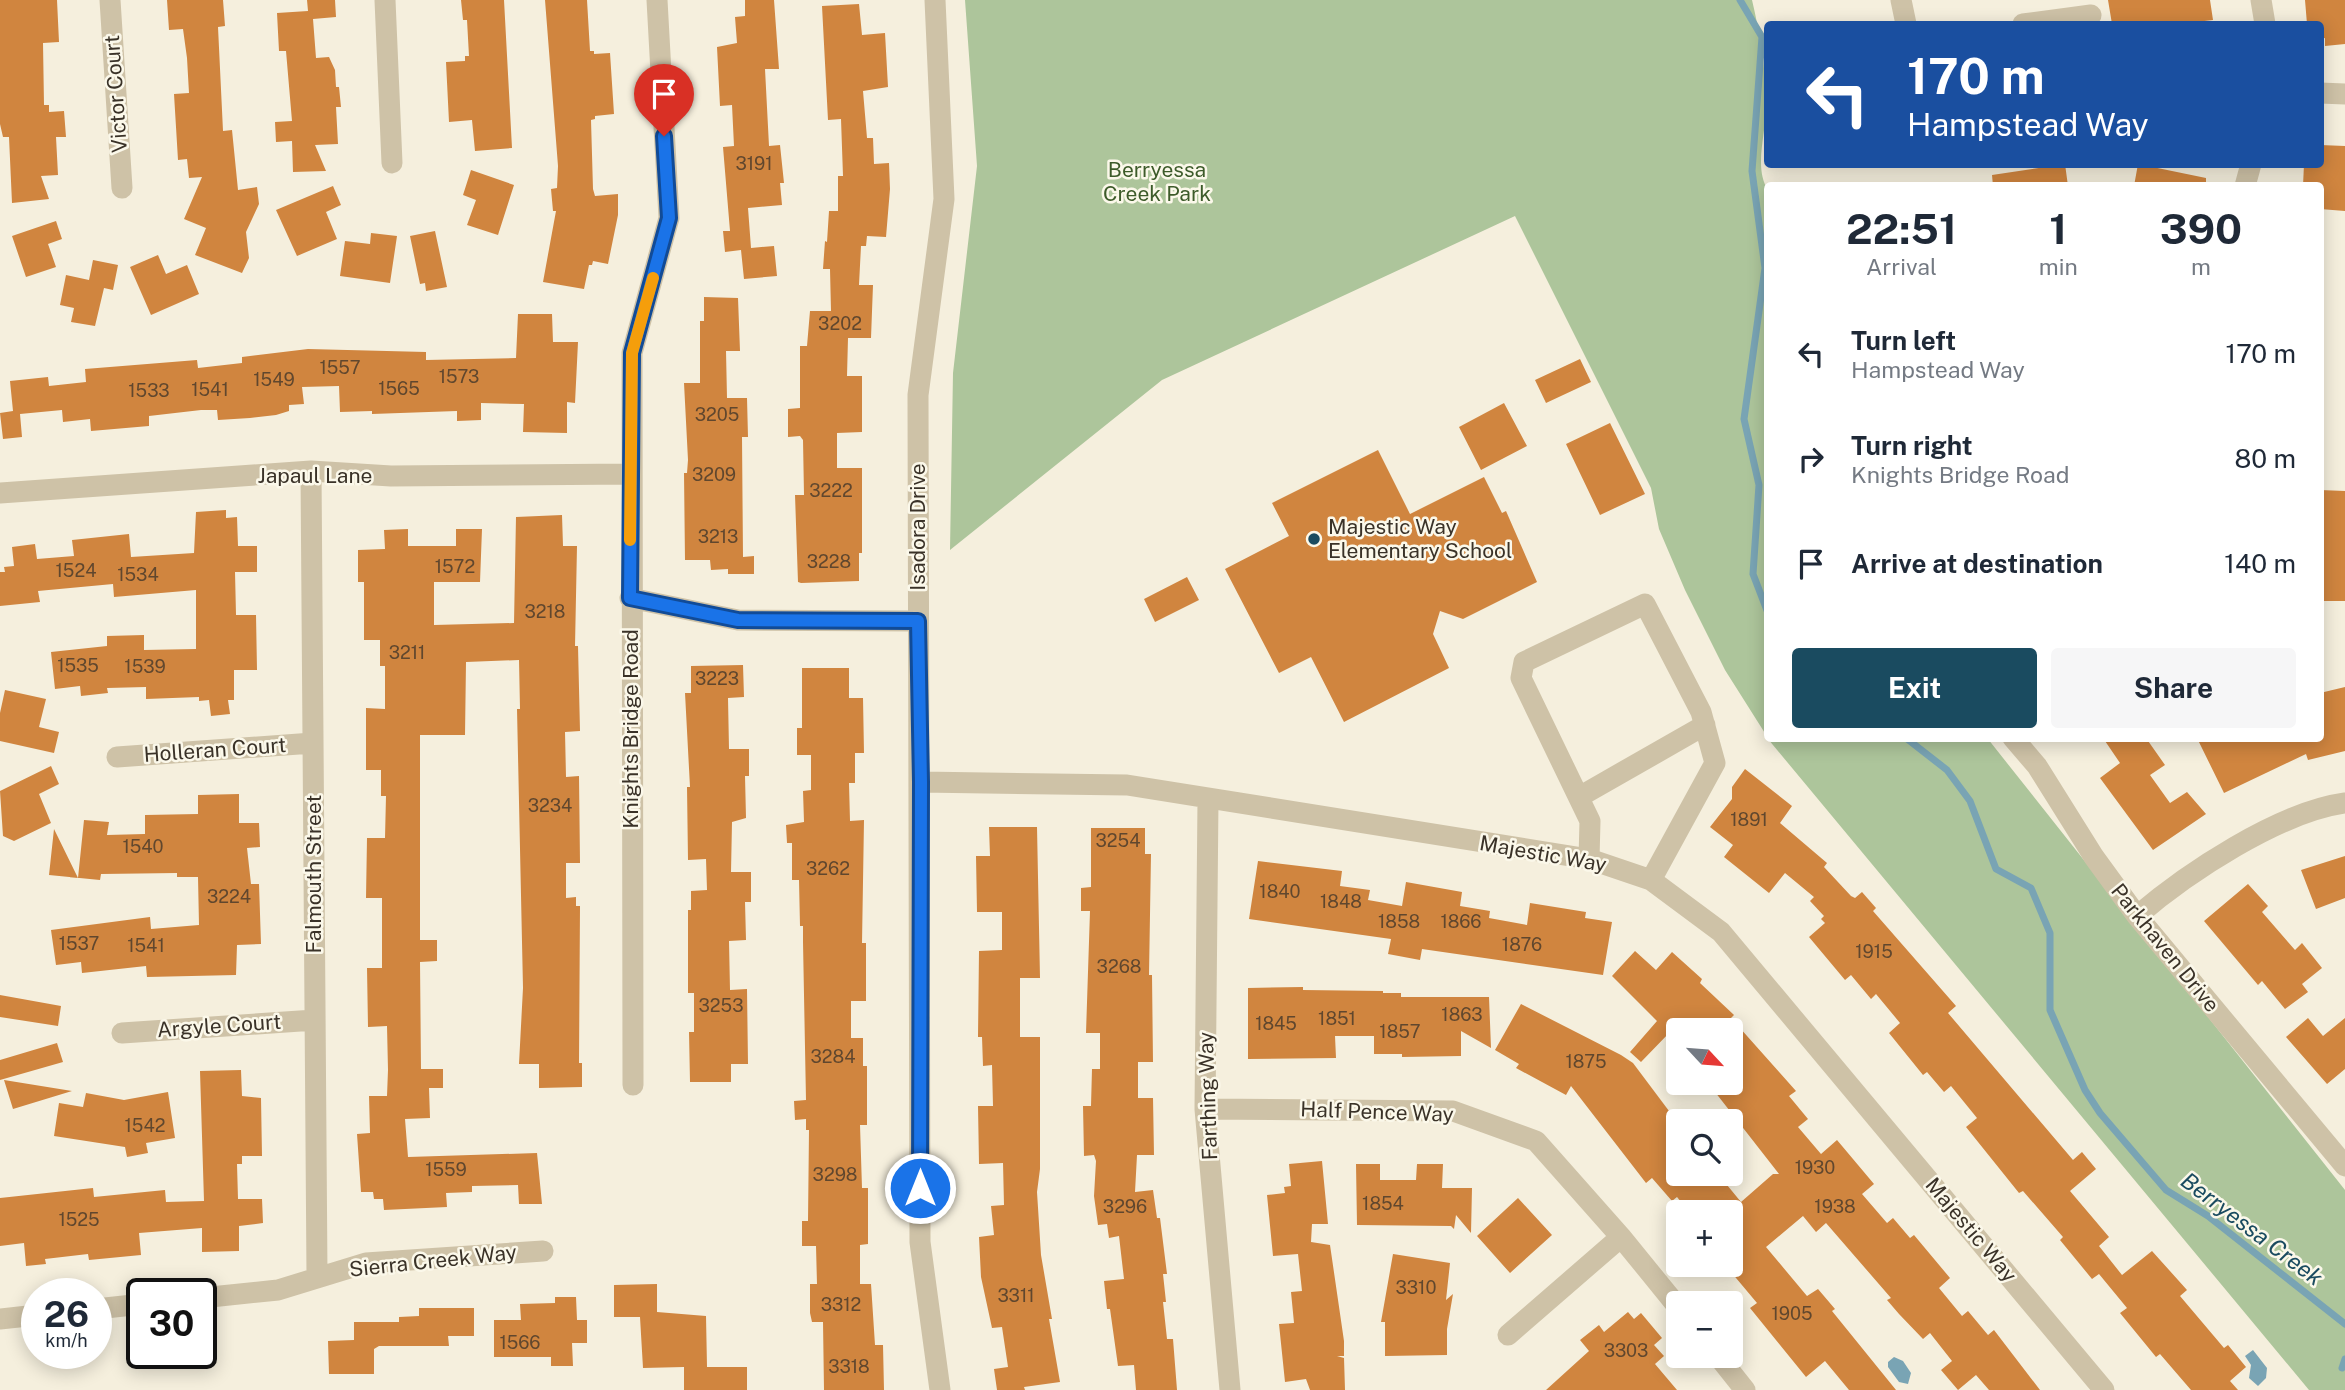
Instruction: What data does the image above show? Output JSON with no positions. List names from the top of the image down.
{
  "streets": {
    "street": [
      "Victor Court",
      "Japaul Lane",
      "Isadora Drive",
      "Knights Bridge Road",
      "Holleran Court",
      "Majestic Way",
      "Falmouth Street",
      "Parkhaven Drive",
      "Argyle Court",
      "Farthing Way",
      "Half Pence Way",
      "Sierra Creek Way"
    ]
  },
  "crossings": [
    ["Japaul Lane", "Knights Bridge Road"],
    ["Japaul Lane", "Falmouth Street"],
    ["Isadora Drive", "Majestic Way"],
    ["Holleran Court", "Falmouth Street"],
    ["Majestic Way", "Farthing Way"],
    ["Falmouth Street", "Argyle Court"],
    ["Falmouth Street", "Sierra Creek Way"],
    ["Farthing Way", "Half Pence Way"]
  ],
  "water": ["Berryessa Creek"],
  "parks": ["Berryessa Creek Park"],
  "places": ["Majestic Way Elementary School"],
  "house_numbers": [
    "3191",
    "3202",
    "1557",
    "1573",
    "1549",
    "1565",
    "1541",
    "1533",
    "3205",
    "3209",
    "3222",
    "3213",
    "3228",
    "1572",
    "1524",
    "1534",
    "3218",
    "3211",
    "1535",
    "1539",
    "3223",
    "3234",
    "1891",
    "3254",
    "1540",
    "3262",
    "1840",
    "3224",
    "1848",
    "1858",
    "1866",
    "1537",
    "1876",
    "1541",
    "1915",
    "3268",
    "3253",
    "1863",
    "1851",
    "1845",
    "1857",
    "3284",
    "1875",
    "1542",
    "1930",
    "1559",
    "3298",
    "1854",
    "3296",
    "1938",
    "1525",
    "3310",
    "3311",
    "3312",
    "1905",
    "1566",
    "3303",
    "3318"
  ],
  "north": "bottom right",
  "page": {
    "turn": ["170 m", "Hampstead Way"],
    "eta": [
      "22:51",
      "Arrival",
      "1",
      "min",
      "390",
      "m"
    ],
    "list": [
      {
        "name": "Turn left",
        "note": "Hampstead Way",
        "value": "170 m"
      },
      {
        "name": "Turn right",
        "note": "Knights Bridge Road",
        "value": "80 m"
      },
      {
        "name": "Arrive at destination",
        "value": "140 m"
      }
    ],
    "buttons": ["Exit", "Share"],
    "map_buttons": ["+", "−"],
    "speed": "26 km/h",
    "limit": "30"
  }
}
